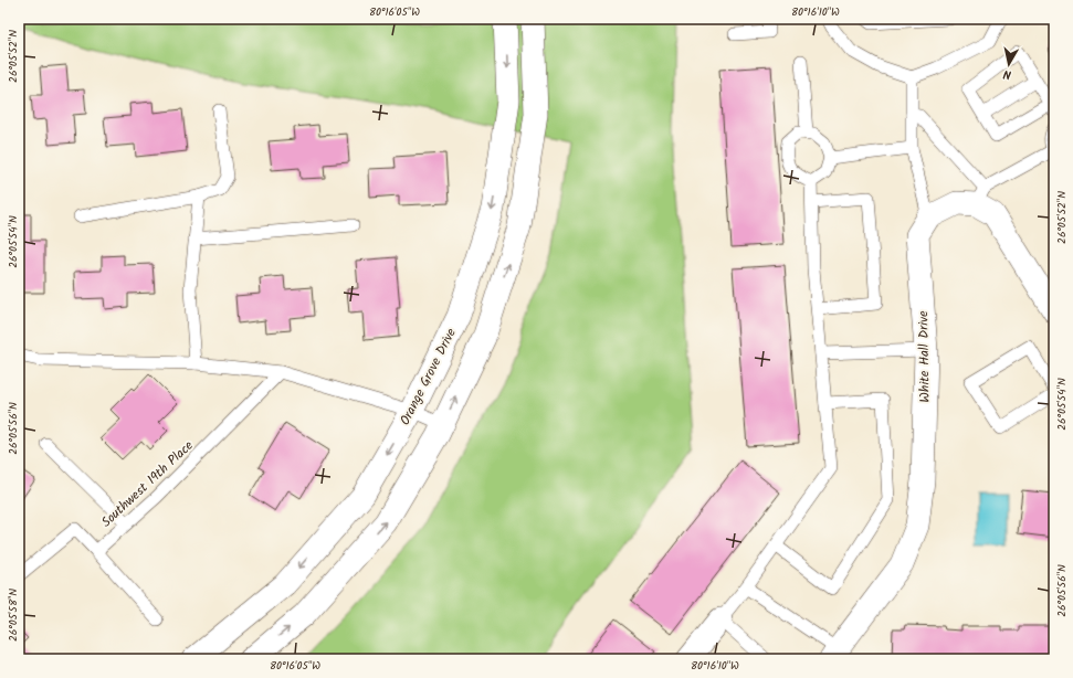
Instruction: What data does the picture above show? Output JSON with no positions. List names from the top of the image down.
{
  "streets": {
    "street": ["White Hall Drive", "Orange Grove Drive"],
    "lane": ["Southwest 19th Place"]
  },
  "north": "bottom",
  "coordinates": [
    "80°16'05\"W",
    "80°16'10\"W",
    "26°05'52\"N",
    "26°05'54\"N",
    "26°05'56\"N",
    "26°05'58\"N"
  ]
}
